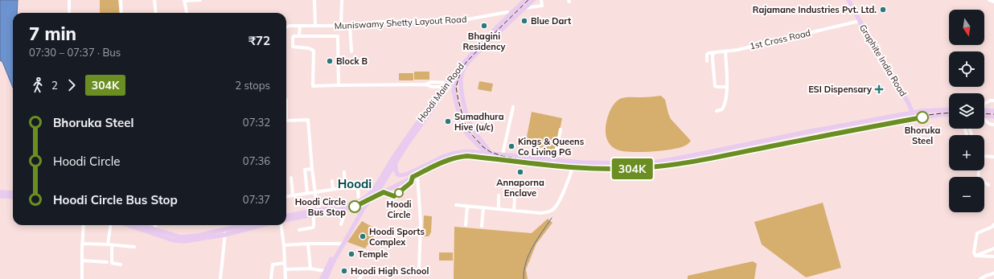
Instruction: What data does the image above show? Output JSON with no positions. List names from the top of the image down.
{
  "streets": {
    "main road": ["Graphite India Road", "Hoodi Main Road"],
    "street": ["Muniswamy Shetty Layout Road", "1st Cross Road"]
  },
  "crossings": [
    ["Muniswamy Shetty Layout Road", "Hoodi Main Road"],
    ["1st Cross Road", "Graphite India Road"]
  ],
  "districts": ["Hoodi"],
  "places": {
    "other": [
      "Rajamane Industries Pvt. Ltd.",
      "Blue Dart",
      "Bhagini Residency",
      "Block B",
      "Bhoruka Steel",
      "Sumadhura Hive (u/c)",
      "Kings & Queens Co Living PG",
      "Annaporna Enclave",
      "Hoodi Circle",
      "Hoodi Circle Bus Stop",
      "Hoodi Sports Complex",
      "Temple",
      "Hoodi High School"
    ],
    "health": ["ESI Dispensary"]
  },
  "lines": ["bus line 304K"],
  "north": "bottom",
  "page": {
    "on_map": "304K",
    "map_buttons": ["+", "−"],
    "heading": ["7 min", "07:30 – 07:37 · Bus", "₹72"],
    "legs": ["2", "304K", "2 stops"],
    "list": [
      {
        "name": "Bhoruka Steel",
        "value": "07:32"
      },
      {
        "name": "Hoodi Circle",
        "value": "07:36"
      },
      {
        "name": "Hoodi Circle Bus Stop",
        "value": "07:37"
      }
    ]
  }
}
